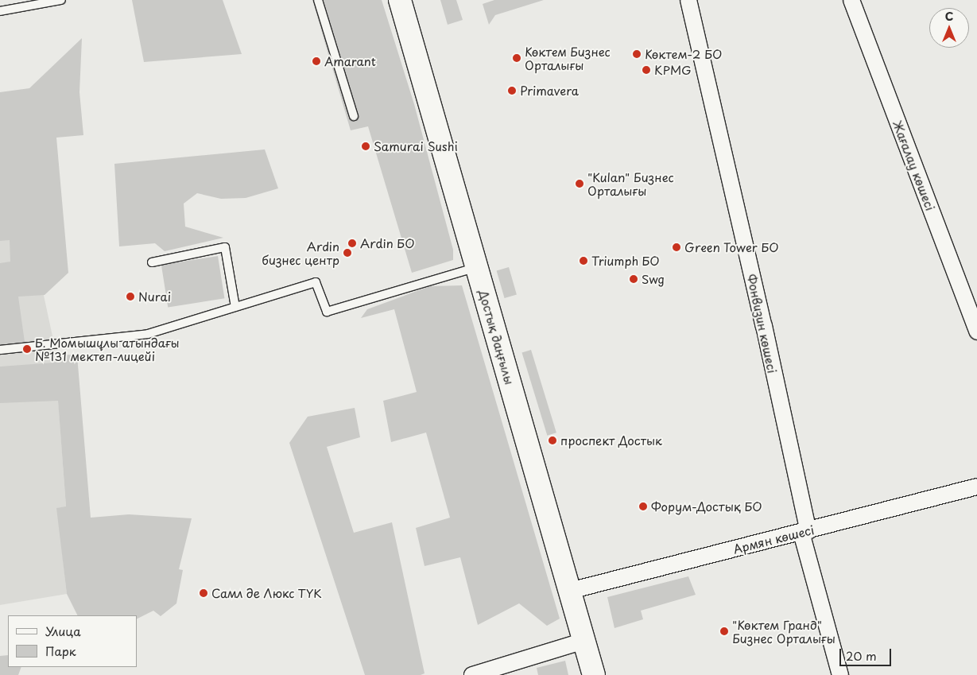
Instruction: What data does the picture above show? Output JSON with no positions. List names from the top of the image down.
{
  "streets": {
    "main road": ["Достық даңғылы"],
    "street": ["Жағалау көшесі", "Фонвизин көшесі", "Армян көшесі"]
  },
  "crossings": [
    ["Фонвизин көшесі", "Армян көшесі"],
    ["Достық даңғылы", "Армян көшесі"]
  ],
  "places": [
    "Көктем-2 БО",
    "Көктем Бизнес Орталығы",
    "Amarant",
    "KPMG",
    "Primavera",
    "Samurai Sushi",
    "\"Kulan\" Бизнес Орталығы",
    "Ardin БО",
    "Green Tower БО",
    "Ardin бизнес центр",
    "Triumph БО",
    "Swg",
    "Nurai",
    "Б. Момышұлы атындағы №131 мектеп-лицейі",
    "проспект Достык",
    "Форум-Достық БО",
    "Самл де Люкс ТҮК",
    "\"Көктем Гранд\" Бизнес Орталығы"
  ],
  "legend": ["Улица", "Парк"],
  "scale_bar": "20 m",
  "north": "top"
}
